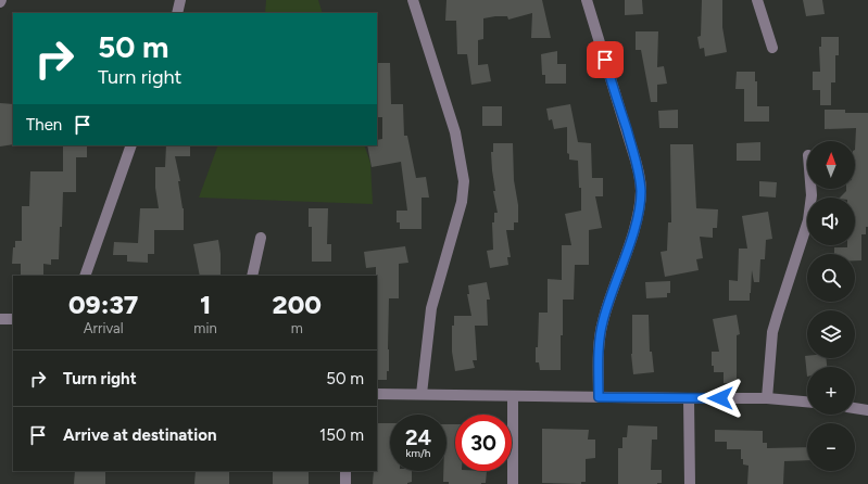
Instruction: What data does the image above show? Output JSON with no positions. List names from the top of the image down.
{
  "north": "top",
  "page": {
    "turn": ["50 m", "Turn right"],
    "then": "Then",
    "map_buttons": ["+", "−"],
    "eta": [
      "09:37",
      "Arrival",
      "1",
      "min",
      "200",
      "m"
    ],
    "list": [
      {
        "name": "Turn right",
        "value": "50 m"
      },
      {
        "name": "Arrive at destination",
        "value": "150 m"
      }
    ],
    "speed": "24 km/h",
    "limit": "30"
  }
}
